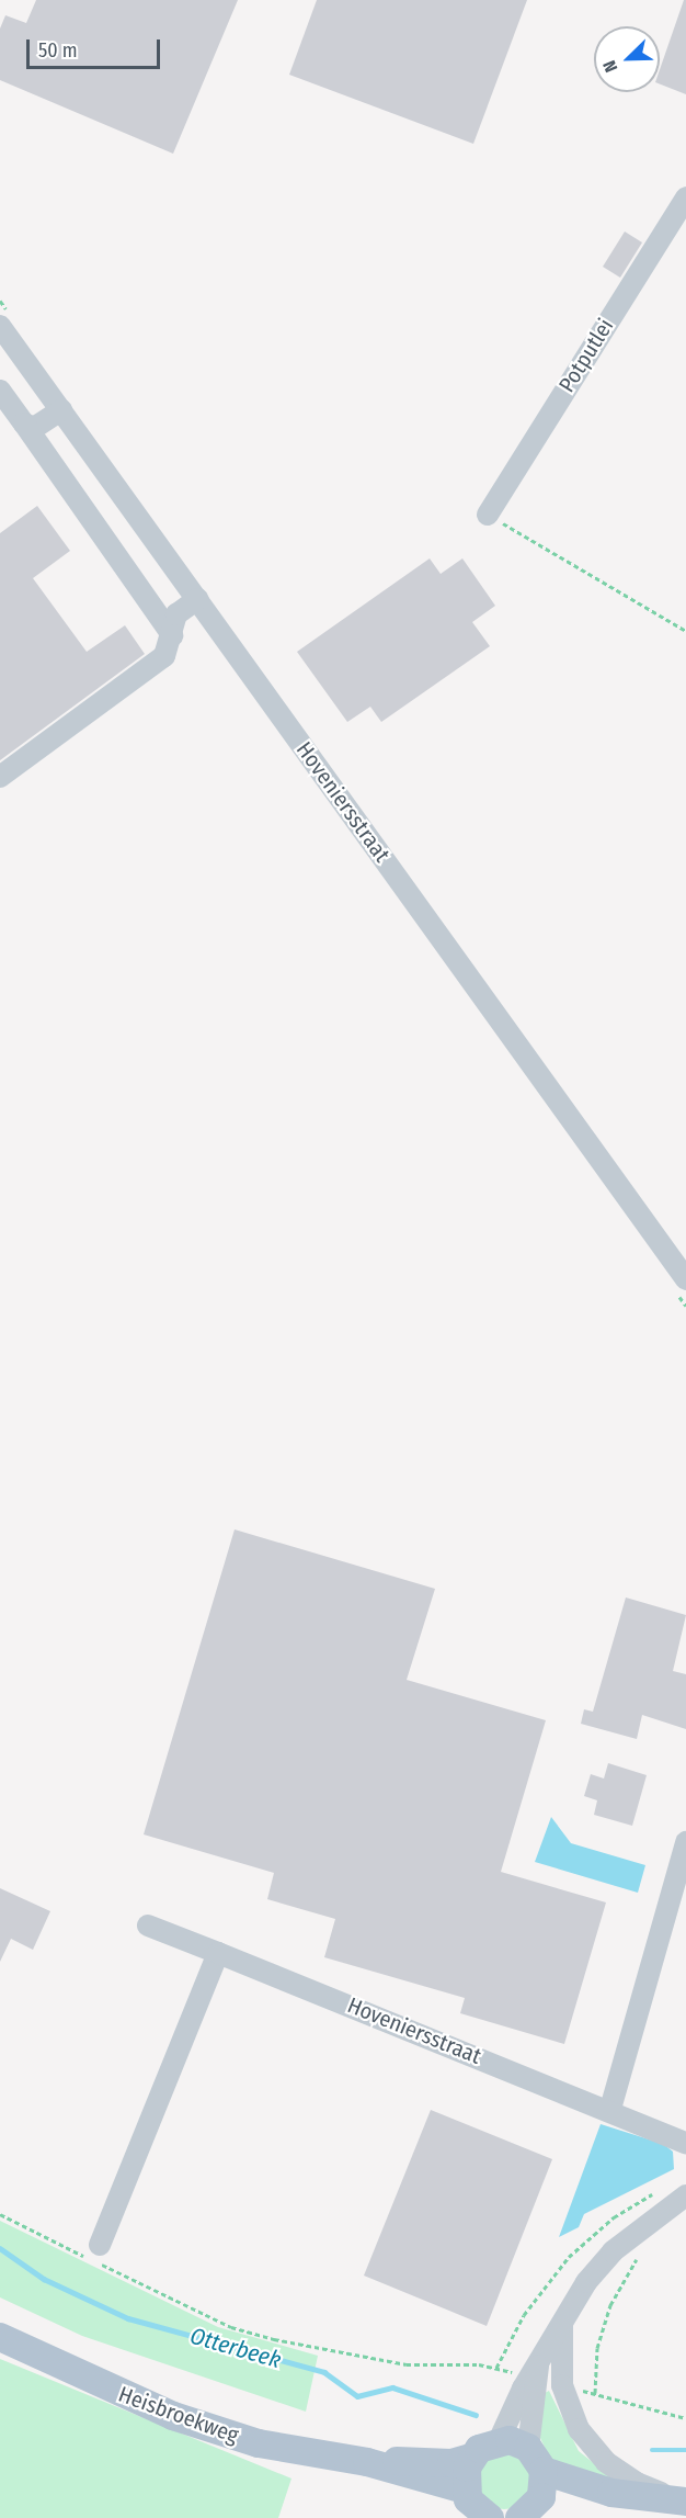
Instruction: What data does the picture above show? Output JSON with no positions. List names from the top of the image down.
{
  "streets": {
    "main road": ["Heisbroekweg"],
    "street": ["Potputlei", "Hoveniersstraat"]
  },
  "water": ["Otterbeek"],
  "scale_bar": "50 m",
  "north": "bottom left"
}
